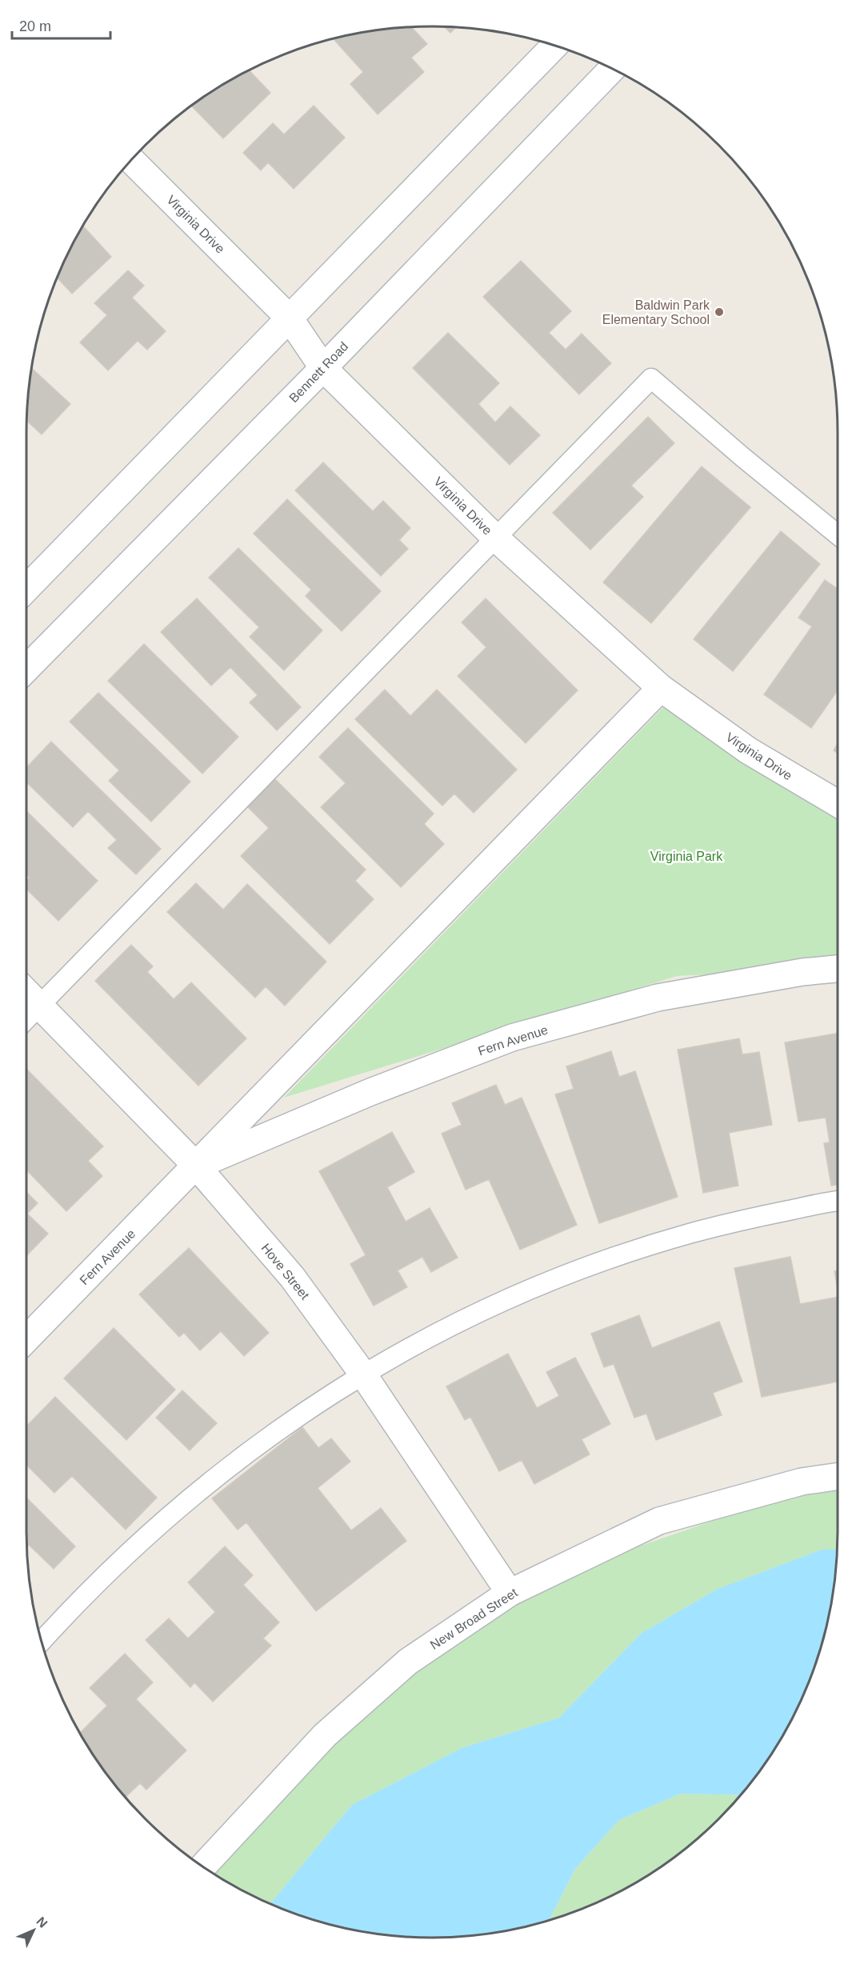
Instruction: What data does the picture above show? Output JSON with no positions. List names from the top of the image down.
{
  "streets": {
    "street": [
      "Virginia Drive",
      "Bennett Road",
      "Fern Avenue",
      "Hove Street",
      "New Broad Street"
    ]
  },
  "crossings": [
    ["Virginia Drive", "Bennett Road"],
    ["Virginia Drive", "Fern Avenue"],
    ["Fern Avenue", "Hove Street"],
    ["Hove Street", "New Broad Street"]
  ],
  "parks": ["Virginia Park"],
  "places": ["Baldwin Park Elementary School"],
  "scale_bar": "20 m",
  "north": "top right"
}
